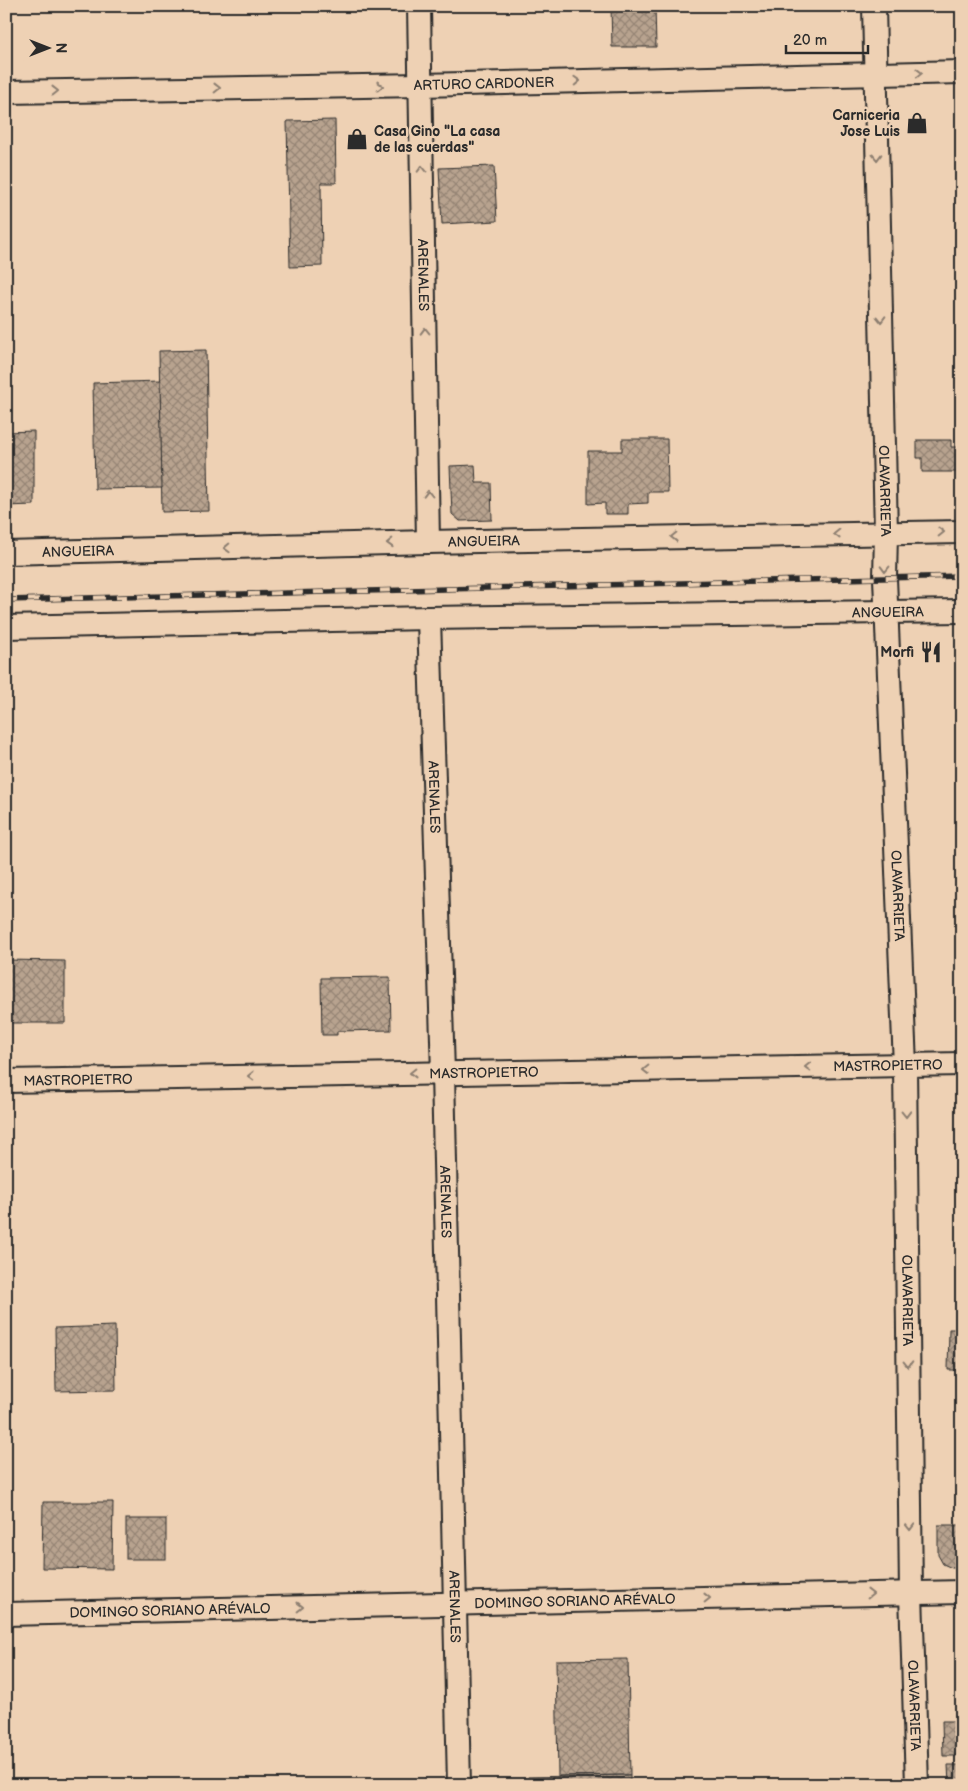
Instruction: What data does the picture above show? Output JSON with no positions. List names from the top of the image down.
{
  "streets": {
    "street": [
      "ARTURO CARDONER",
      "ARENALES",
      "OLAVARRIETA",
      "ANGUEIRA",
      "MASTROPIETRO",
      "DOMINGO SORIANO ARÉVALO"
    ]
  },
  "crossings": [
    ["ARTURO CARDONER", "ARENALES"],
    ["ARTURO CARDONER", "OLAVARRIETA"],
    ["ARENALES", "ANGUEIRA"],
    ["ARENALES", "MASTROPIETRO"],
    ["ARENALES", "DOMINGO SORIANO ARÉVALO"],
    ["OLAVARRIETA", "ANGUEIRA"],
    ["OLAVARRIETA", "MASTROPIETRO"],
    ["OLAVARRIETA", "DOMINGO SORIANO ARÉVALO"]
  ],
  "one_way": [
    "ARTURO CARDONER",
    "OLAVARRIETA",
    "MASTROPIETRO",
    "DOMINGO SORIANO ARÉVALO"
  ],
  "places": {
    "shop": ["Carniceria Jose Luis", "Casa Gino \"La casa de las cuerdas\""],
    "restaurant": ["Morfi"]
  },
  "scale_bar": "20 m",
  "north": "right"
}
